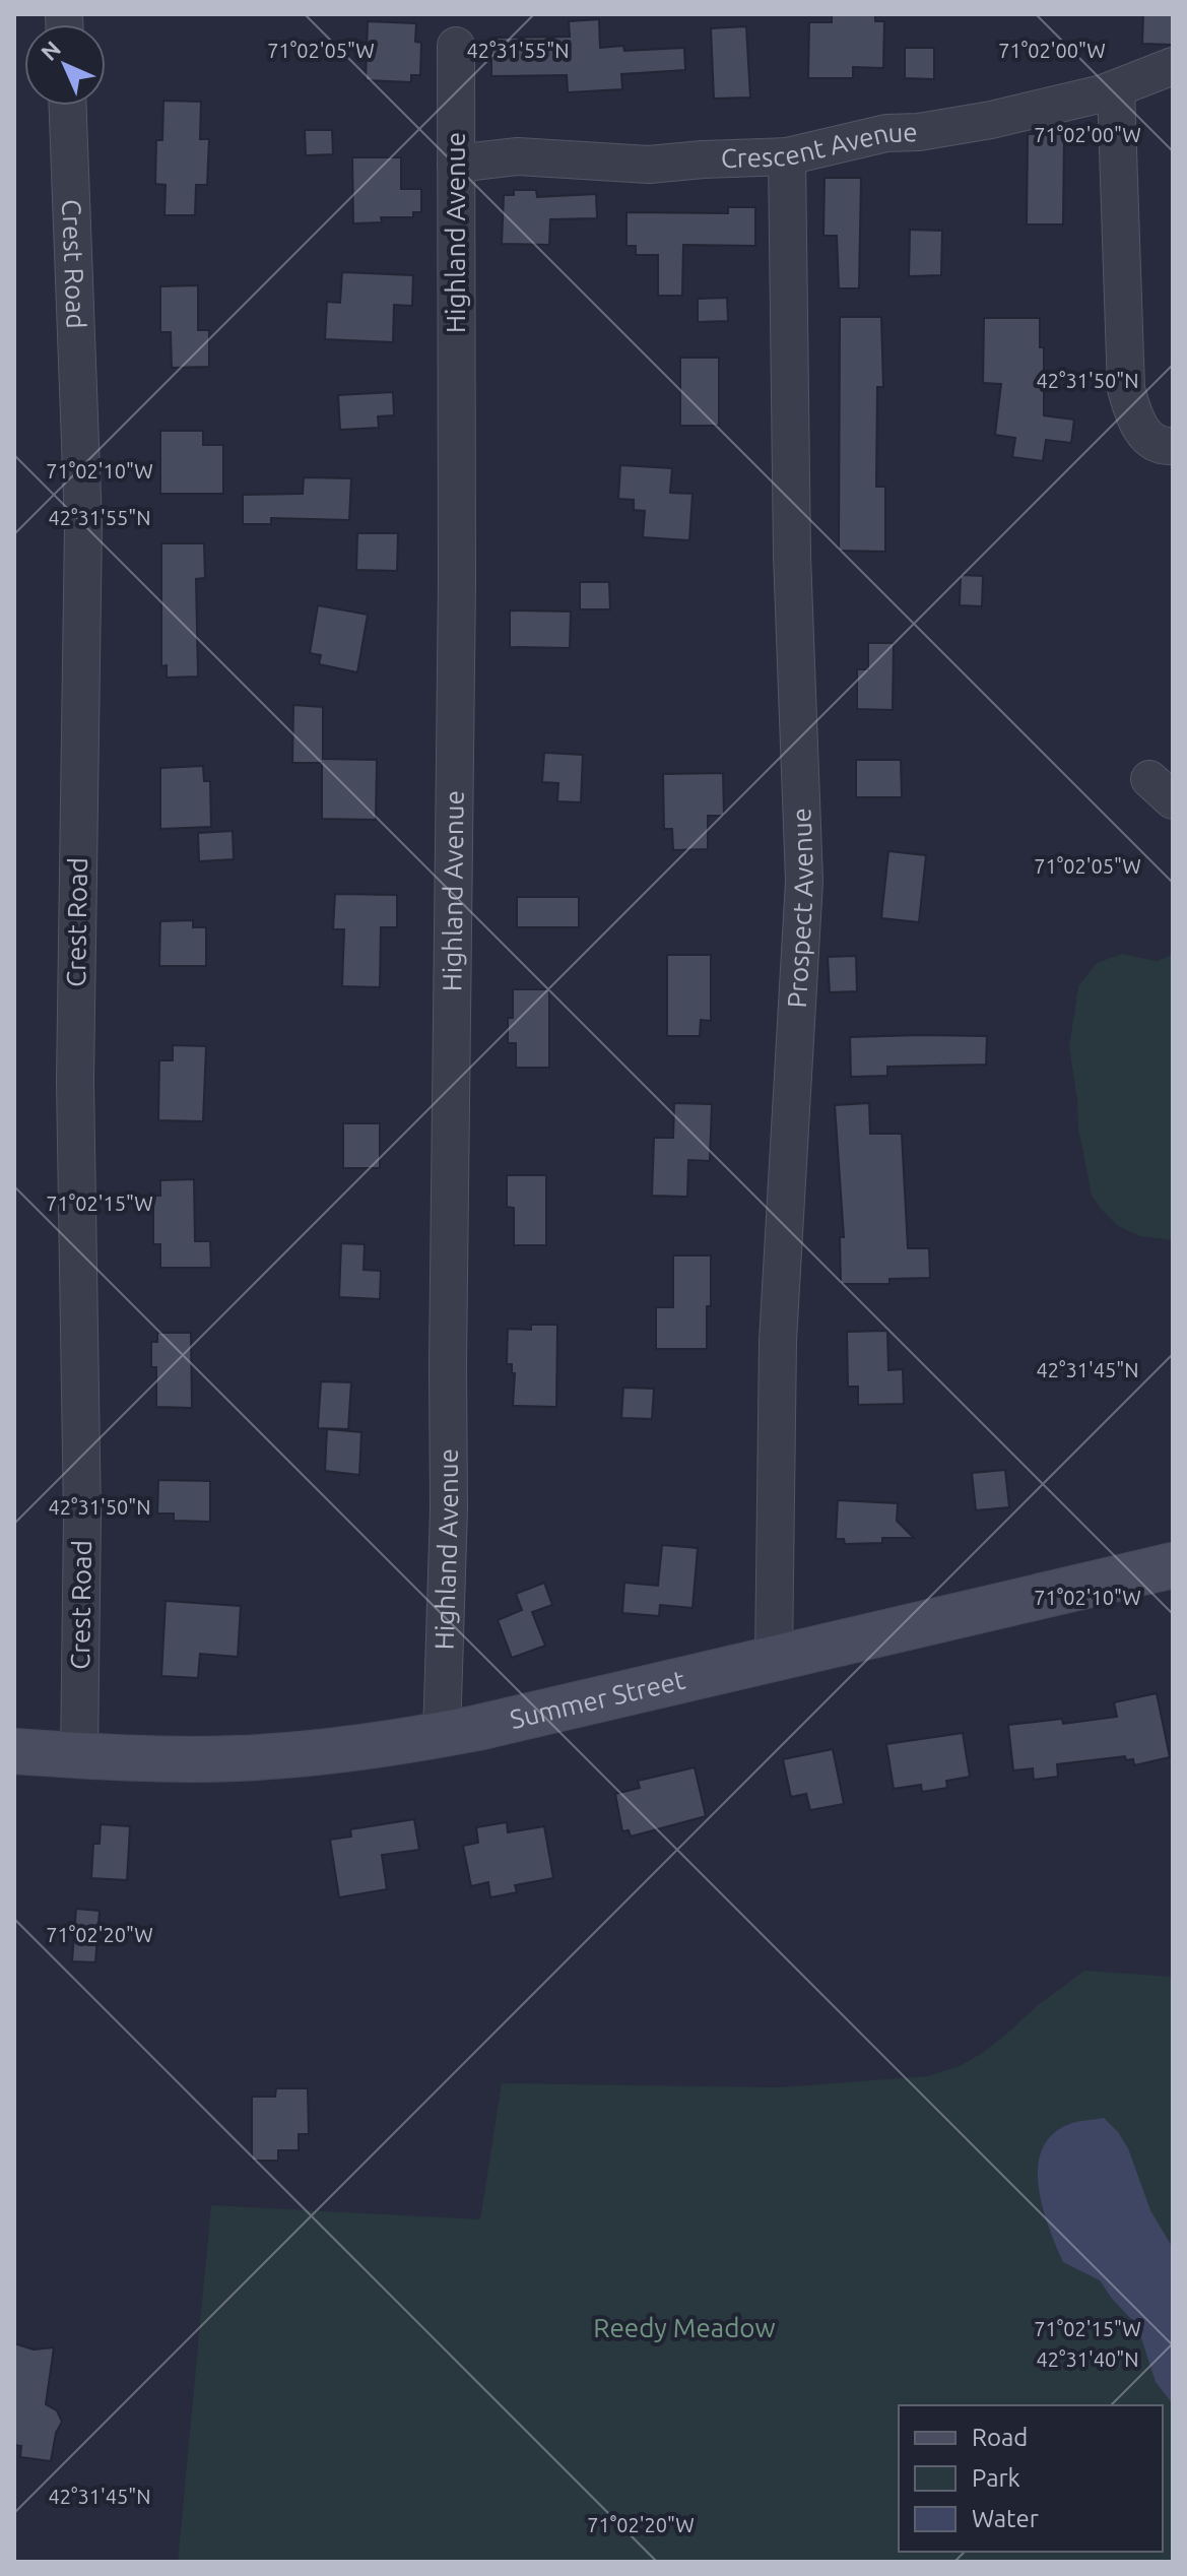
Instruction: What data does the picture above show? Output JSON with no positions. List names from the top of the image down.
{
  "streets": {
    "main road": ["Summer Street"],
    "street": [
      "Crescent Avenue",
      "Highland Avenue",
      "Crest Road",
      "Prospect Avenue"
    ]
  },
  "crossings": [
    ["Crescent Avenue", "Highland Avenue"],
    ["Crescent Avenue", "Prospect Avenue"],
    ["Highland Avenue", "Summer Street"],
    ["Crest Road", "Summer Street"],
    ["Prospect Avenue", "Summer Street"]
  ],
  "parks": ["Reedy Meadow"],
  "legend": ["Road", "Park", "Water"],
  "north": "top left",
  "coordinates": [
    "71°02'00\"W",
    "71°02'05\"W",
    "42°31'55\"N",
    "42°31'50\"N",
    "71°02'10\"W",
    "71°02'15\"W",
    "42°31'45\"N",
    "71°02'20\"W",
    "42°31'40\"N"
  ]
}
